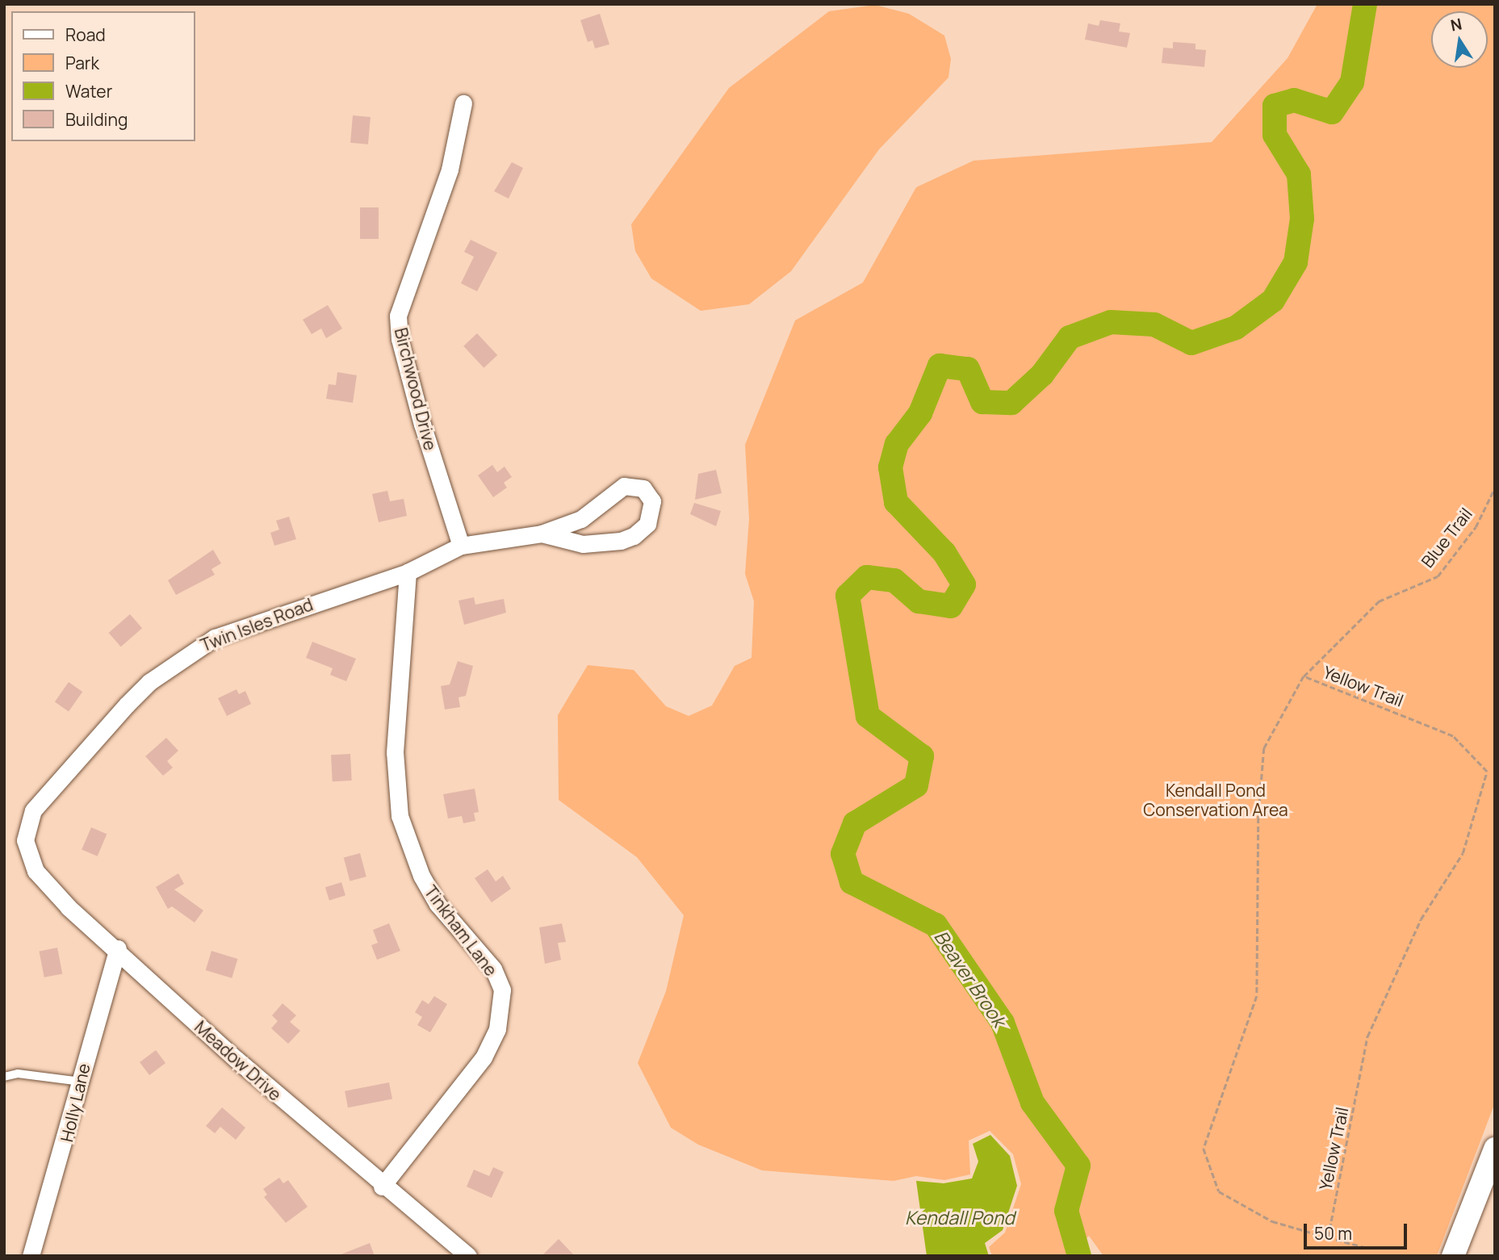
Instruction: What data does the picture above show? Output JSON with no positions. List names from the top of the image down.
{
  "streets": {
    "street": [
      "Birchwood Drive",
      "Twin Isles Road",
      "Tinkham Lane",
      "Meadow Drive",
      "Holly Lane"
    ],
    "path": ["Blue Trail", "Yellow Trail"]
  },
  "crossings": [
    ["Birchwood Drive", "Twin Isles Road"],
    ["Blue Trail", "Yellow Trail"],
    ["Twin Isles Road", "Tinkham Lane"],
    ["Twin Isles Road", "Meadow Drive"],
    ["Tinkham Lane", "Meadow Drive"],
    ["Meadow Drive", "Holly Lane"]
  ],
  "water": ["Beaver Brook", "Kendall Pond"],
  "parks": ["Kendall Pond Conservation Area"],
  "legend": [
    "Road",
    "Park",
    "Water",
    "Building"
  ],
  "scale_bar": "50 m",
  "north": "top"
}
